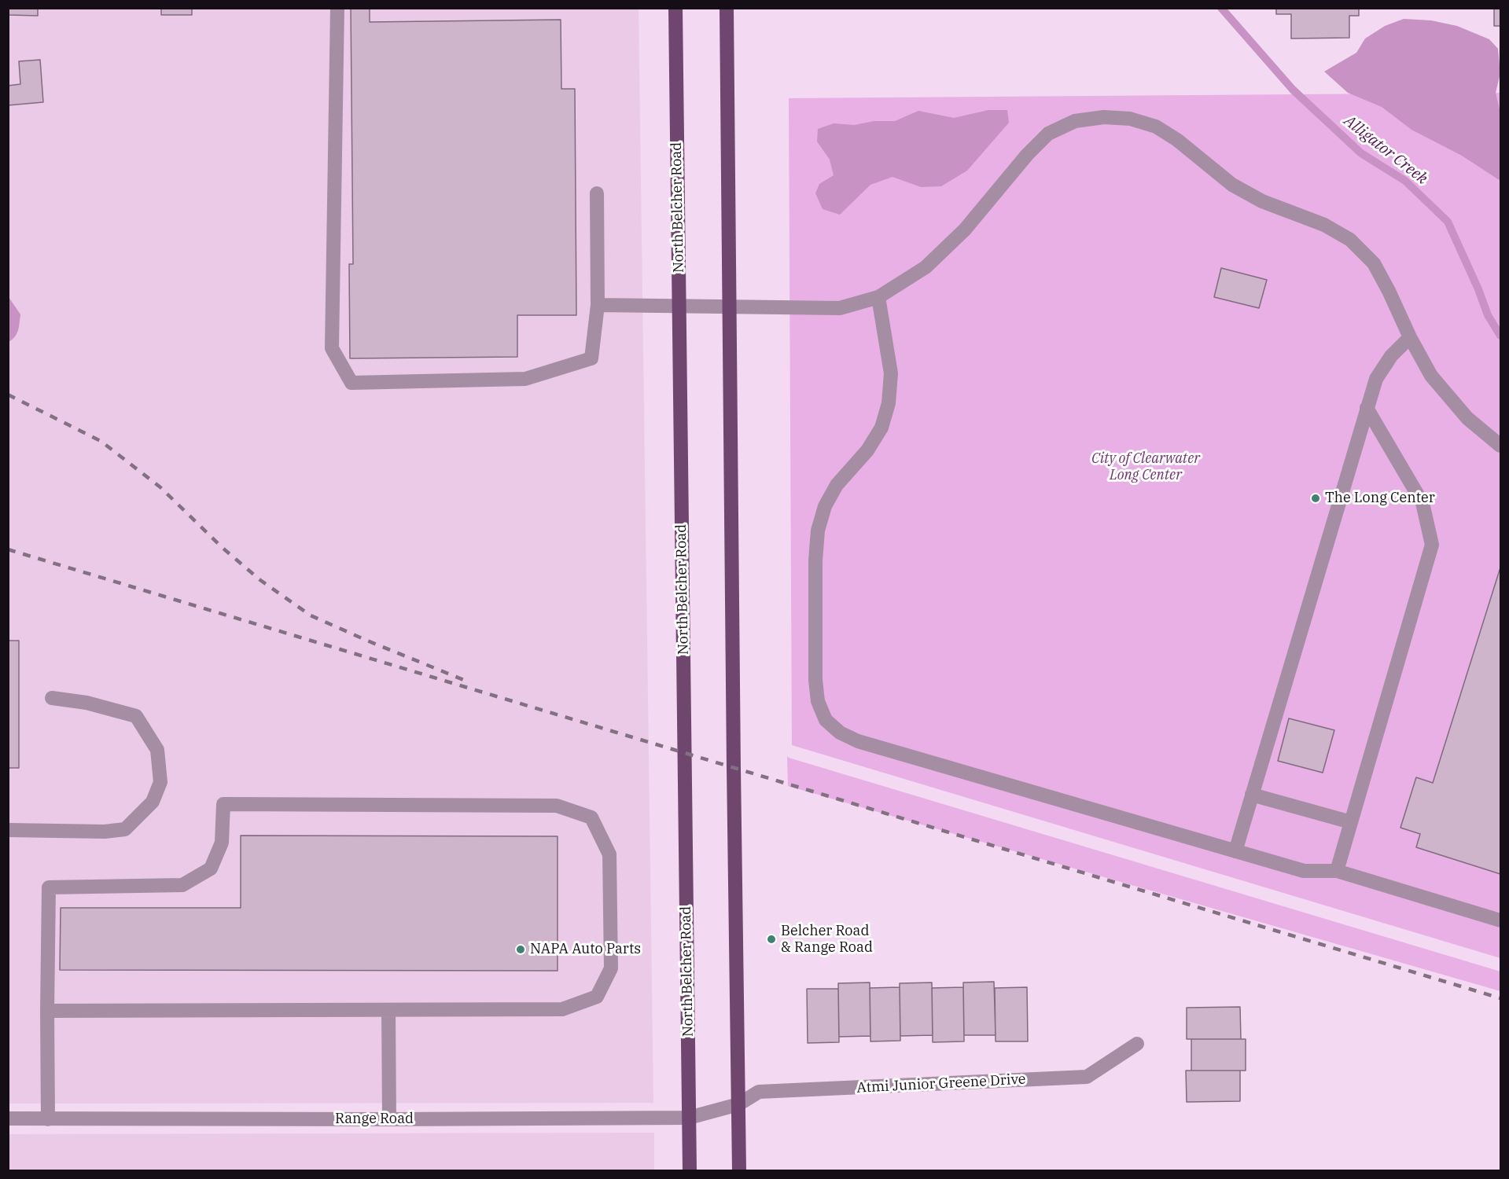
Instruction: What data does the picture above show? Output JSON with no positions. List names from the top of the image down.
{
  "streets": {
    "main road": ["North Belcher Road"],
    "street": ["Atmi Junior Greene Drive", "Range Road"]
  },
  "crossings": [
    ["North Belcher Road", "Range Road"],
    ["Atmi Junior Greene Drive", "Range Road"]
  ],
  "water": ["Alligator Creek"],
  "parks": ["City of Clearwater Long Center"],
  "places": ["The Long Center", "Belcher Road & Range Road", "NAPA Auto Parts"]
}
